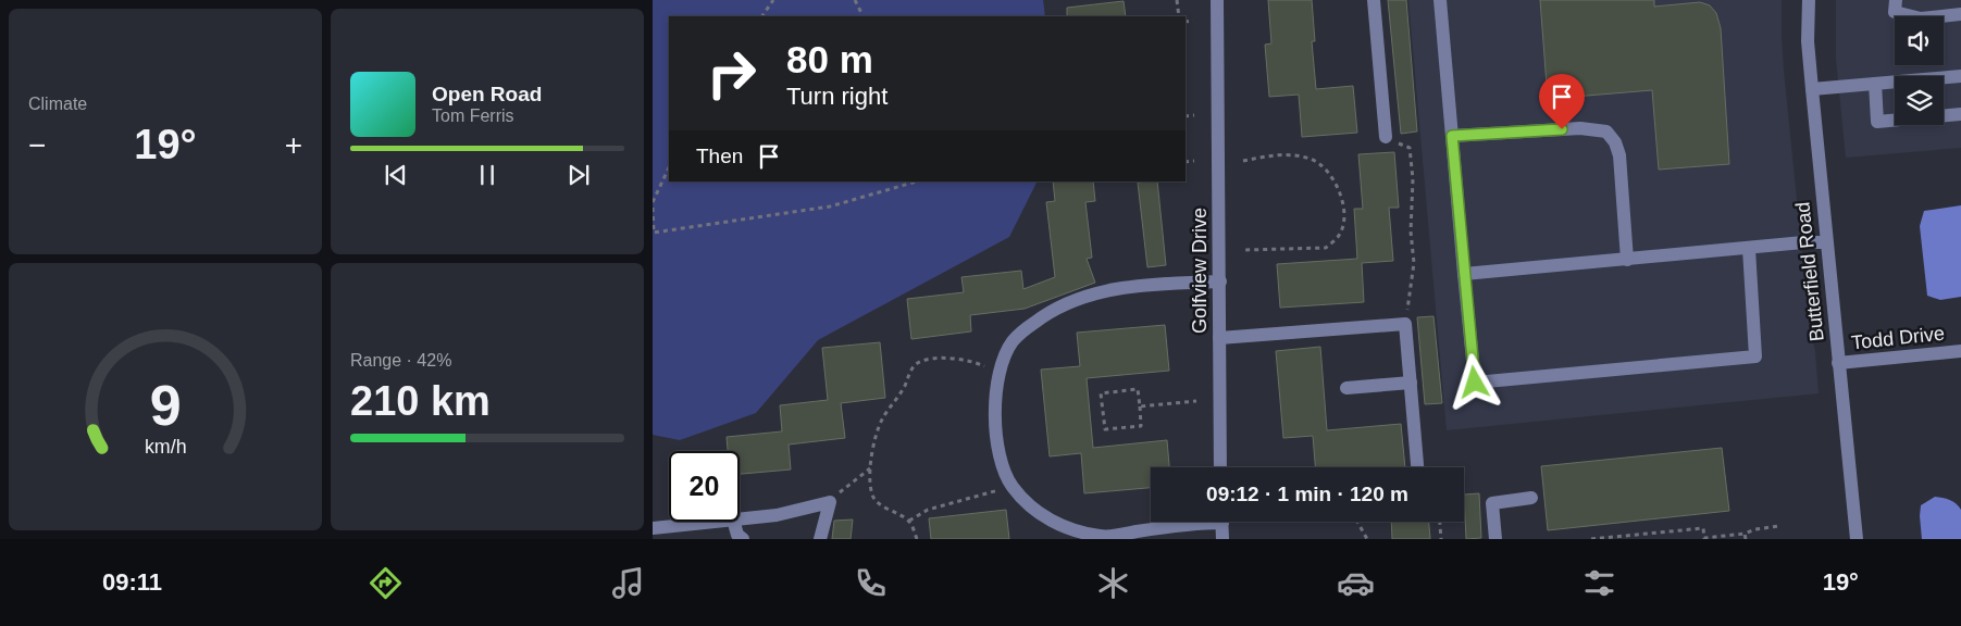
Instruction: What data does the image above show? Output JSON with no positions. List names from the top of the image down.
{
  "streets": {
    "street": ["Golfview Drive", "Butterfield Road", "Todd Drive"]
  },
  "crossings": [
    ["Butterfield Road", "Todd Drive"]
  ],
  "page": {
    "tile": [
      "Climate",
      ["Range · 42%", "210 km"]
    ],
    "turn": ["80 m", "Turn right"],
    "song": ["Open Road", "Tom Ferris"],
    "heat": ["−", "19°", "+"],
    "then": "Then",
    "limit": "20",
    "trip": "09:12 · 1 min · 120 m",
    "tabs": ["09:11", "19°"],
    "gauge": ["9", "km/h"]
  }
}
